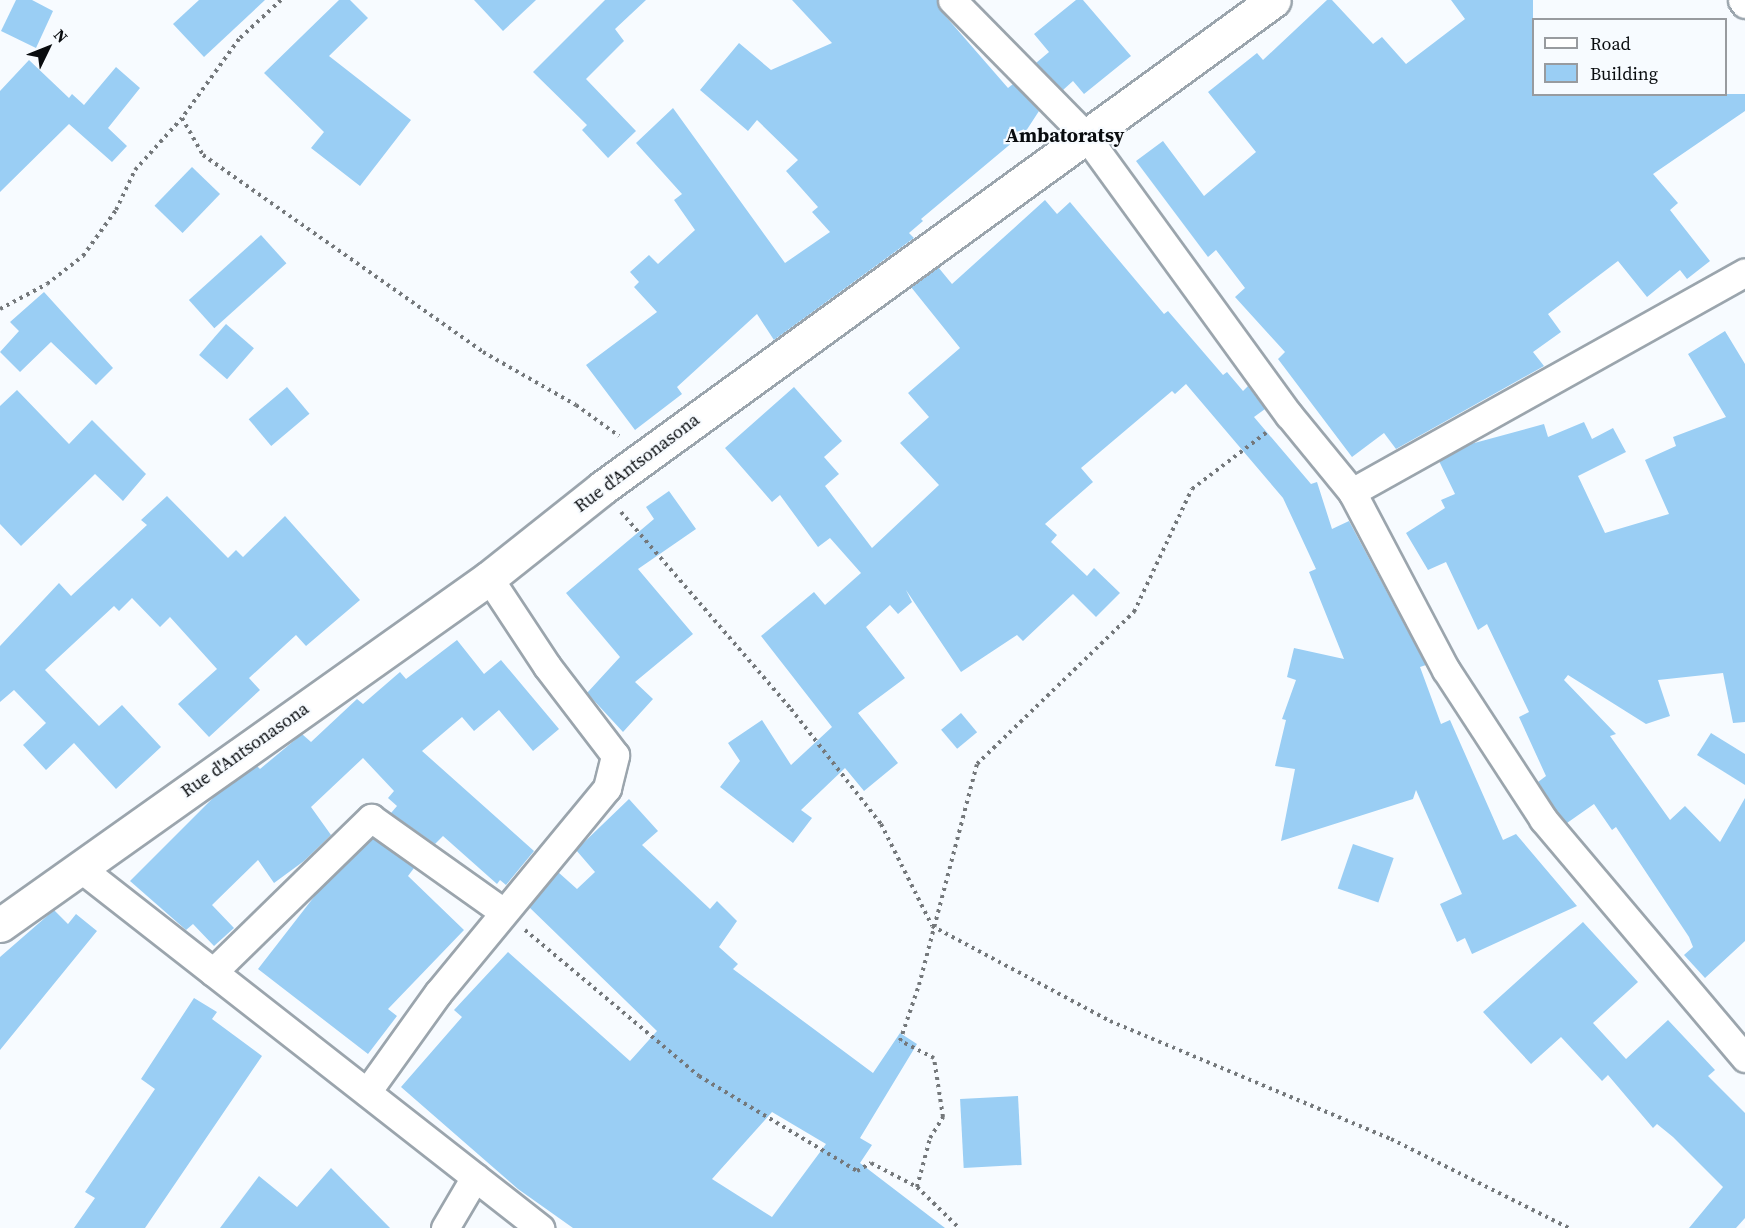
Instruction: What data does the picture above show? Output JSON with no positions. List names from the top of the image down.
{
  "streets": {
    "street": ["Rue d'Antsonasona"]
  },
  "districts": ["Ambatoratsy"],
  "legend": ["Road", "Building"],
  "north": "top right"
}
